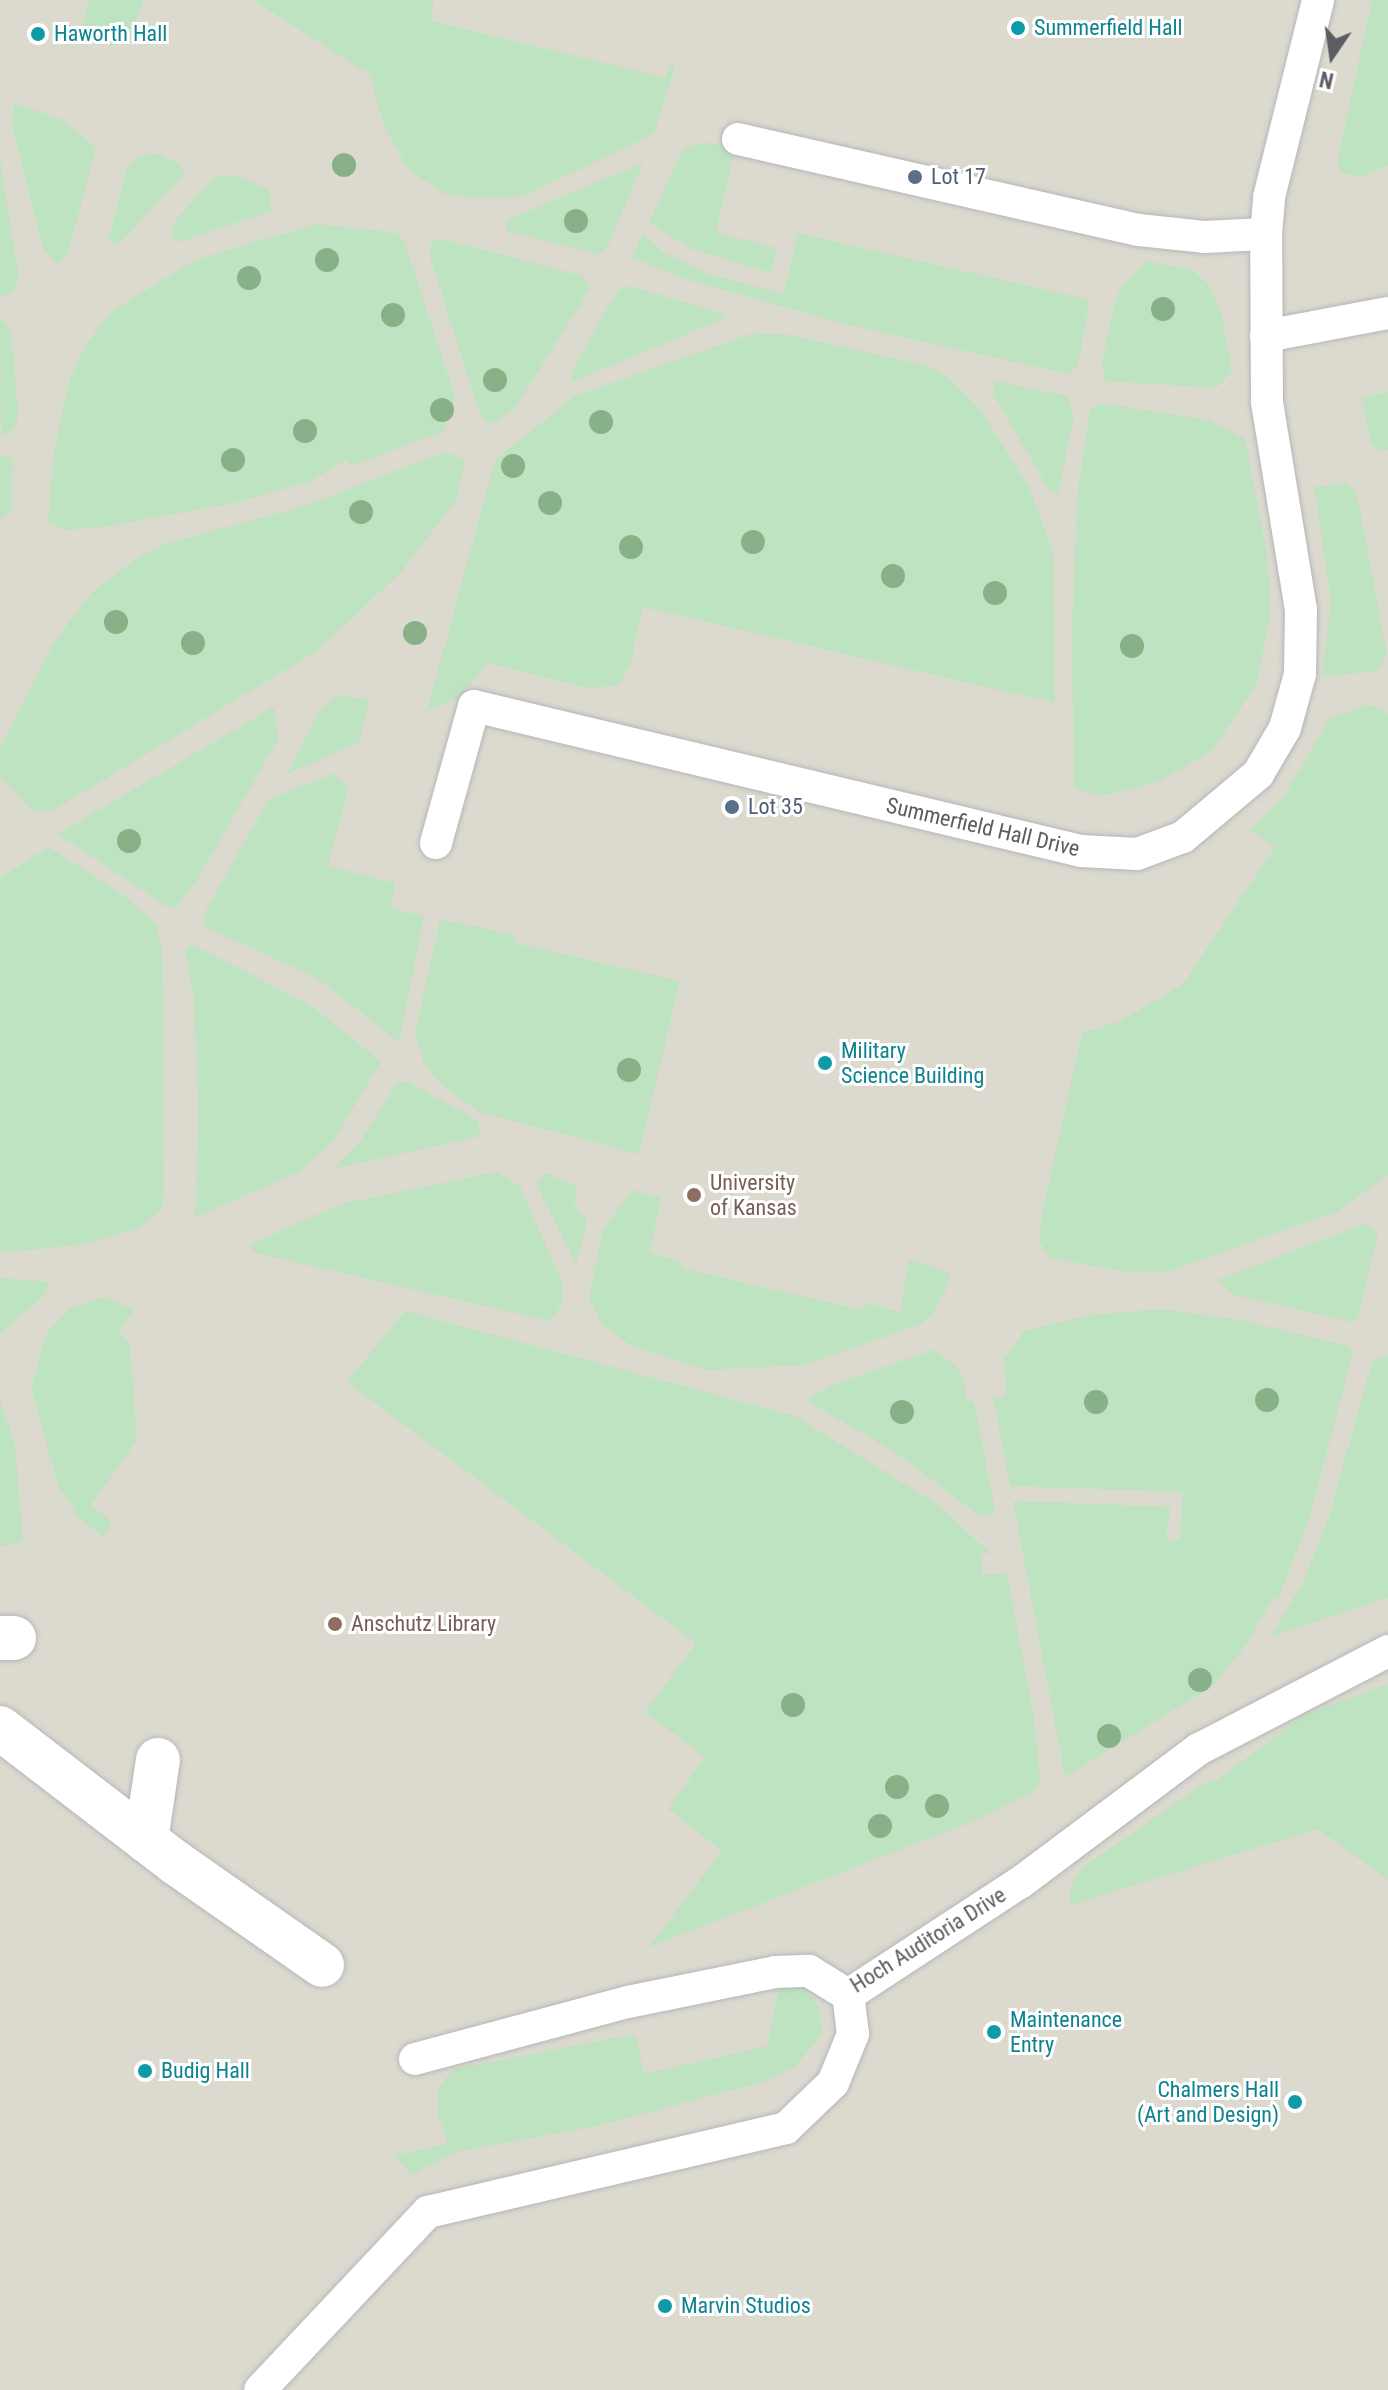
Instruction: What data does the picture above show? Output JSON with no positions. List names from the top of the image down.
{
  "streets": {
    "lane": ["Summerfield Hall Drive", "Hoch Auditoria Drive"]
  },
  "places": [
    "Summerfield Hall",
    "Haworth Hall",
    "Lot 17",
    "Lot 35",
    "Military Science Building",
    "University of Kansas",
    "Anschutz Library",
    "Maintenance Entry",
    "Budig Hall",
    "Chalmers Hall (Art and Design)",
    "Marvin Studios"
  ],
  "north": "bottom"
}
